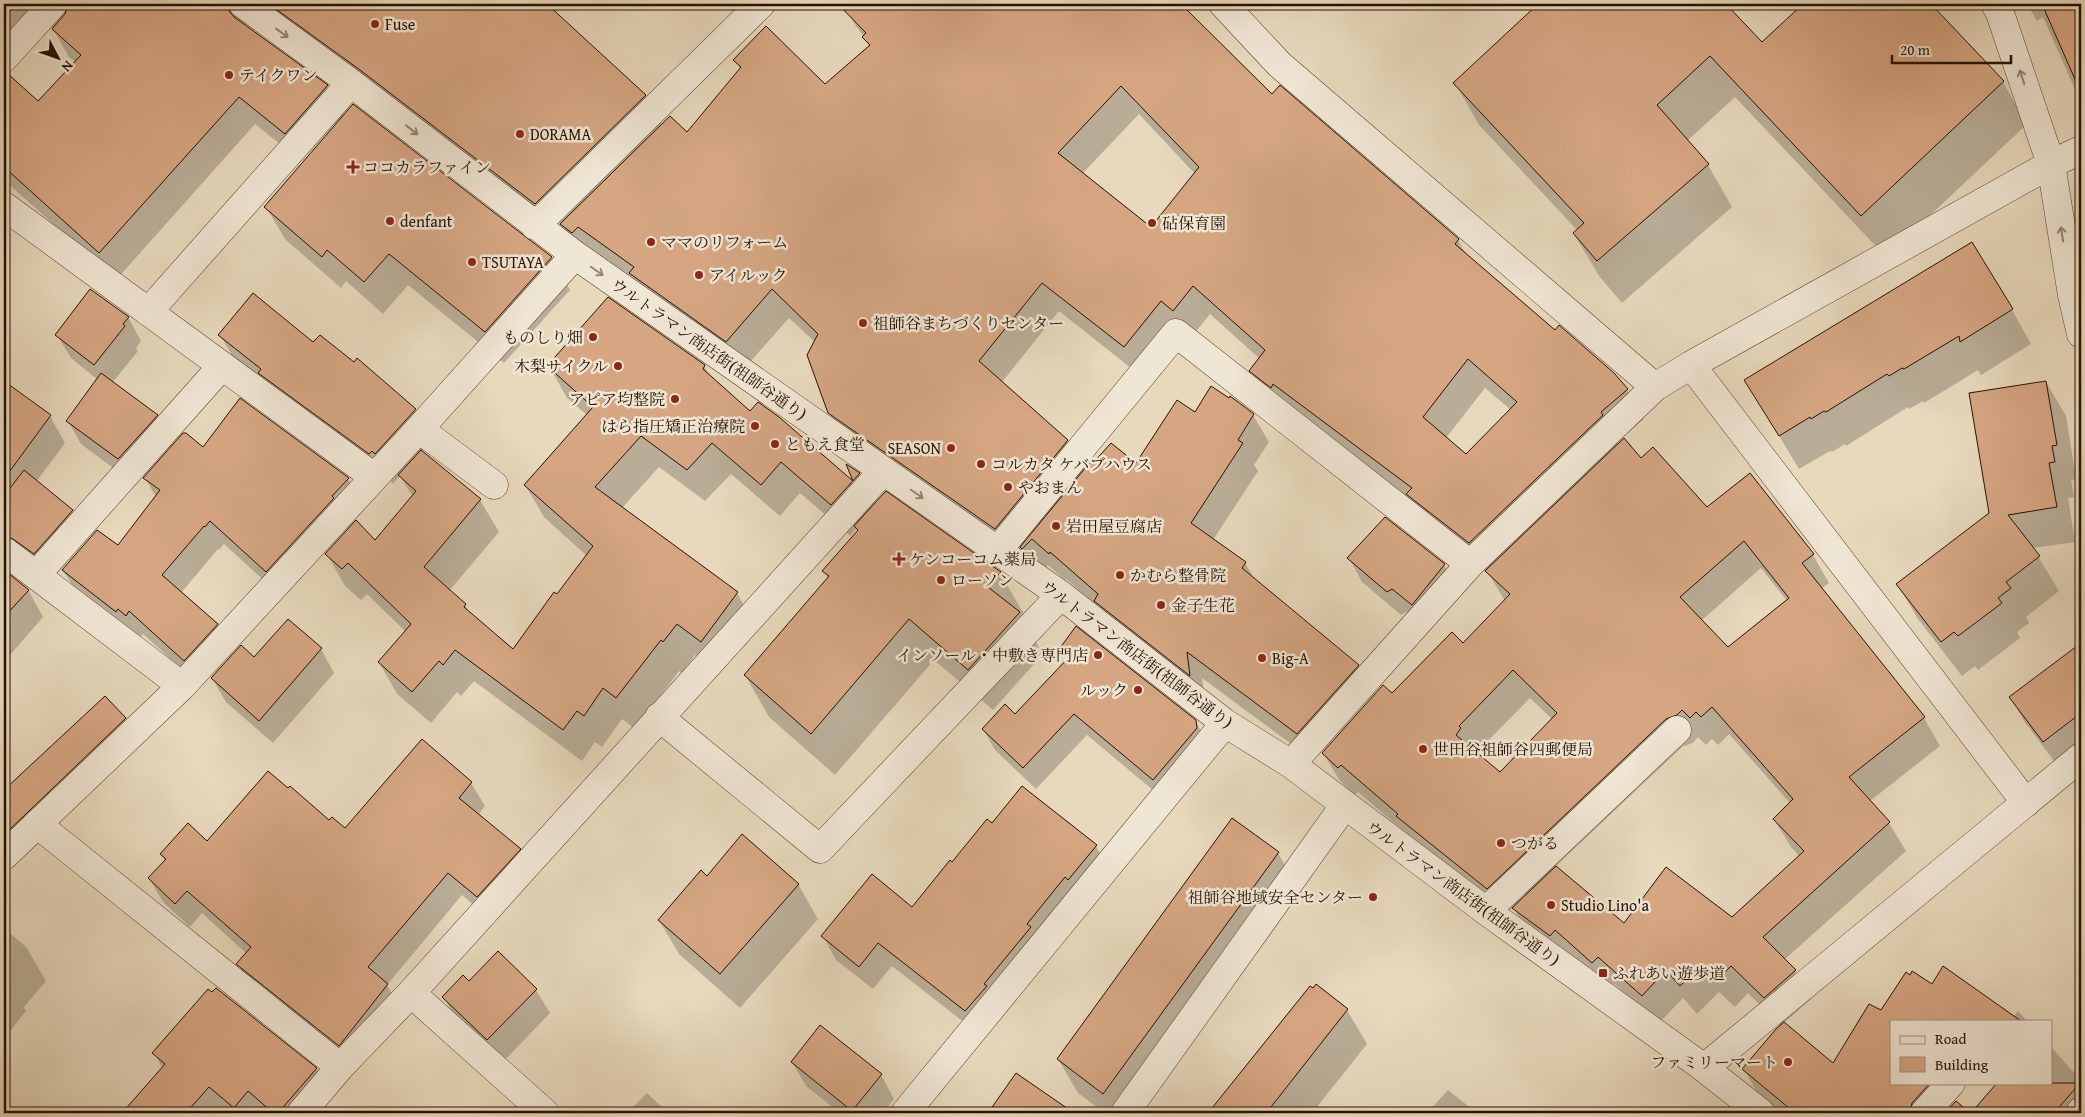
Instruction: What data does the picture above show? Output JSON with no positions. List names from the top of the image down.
{
  "streets": {
    "street": ["ウルトラマン商店街(祖師谷通り)"]
  },
  "one_way": ["ウルトラマン商店街(祖師谷通り)"],
  "places": {
    "other": [
      "Fuse",
      "テイクワン",
      "DORAMA",
      "denfant",
      "砧保育園",
      "ママのリフォーム",
      "TSUTAYA",
      "アイルック",
      "祖師谷まちづくりセンター",
      "ものしり畑",
      "木梨サイクル",
      "アピア均整院",
      "はら指圧矯正治療院",
      "ともえ食堂",
      "SEASON",
      "コルカタ ケバブハウス",
      "やおまん",
      "岩田屋豆腐店",
      "かむら整骨院",
      "ローソン",
      "金子生花",
      "インソール・中敷き専門店",
      "Big-A",
      "ルック",
      "世田谷祖師谷四郵便局",
      "つがる",
      "祖師谷地域安全センター",
      "Studio Lino'a",
      "ファミリーマート"
    ],
    "health": ["ココカラファイン", "ケンコーコム薬局"],
    "transit": ["ふれあい遊歩道"]
  },
  "legend": ["Road", "Building"],
  "scale_bar": "20 m",
  "north": "bottom right"
}
